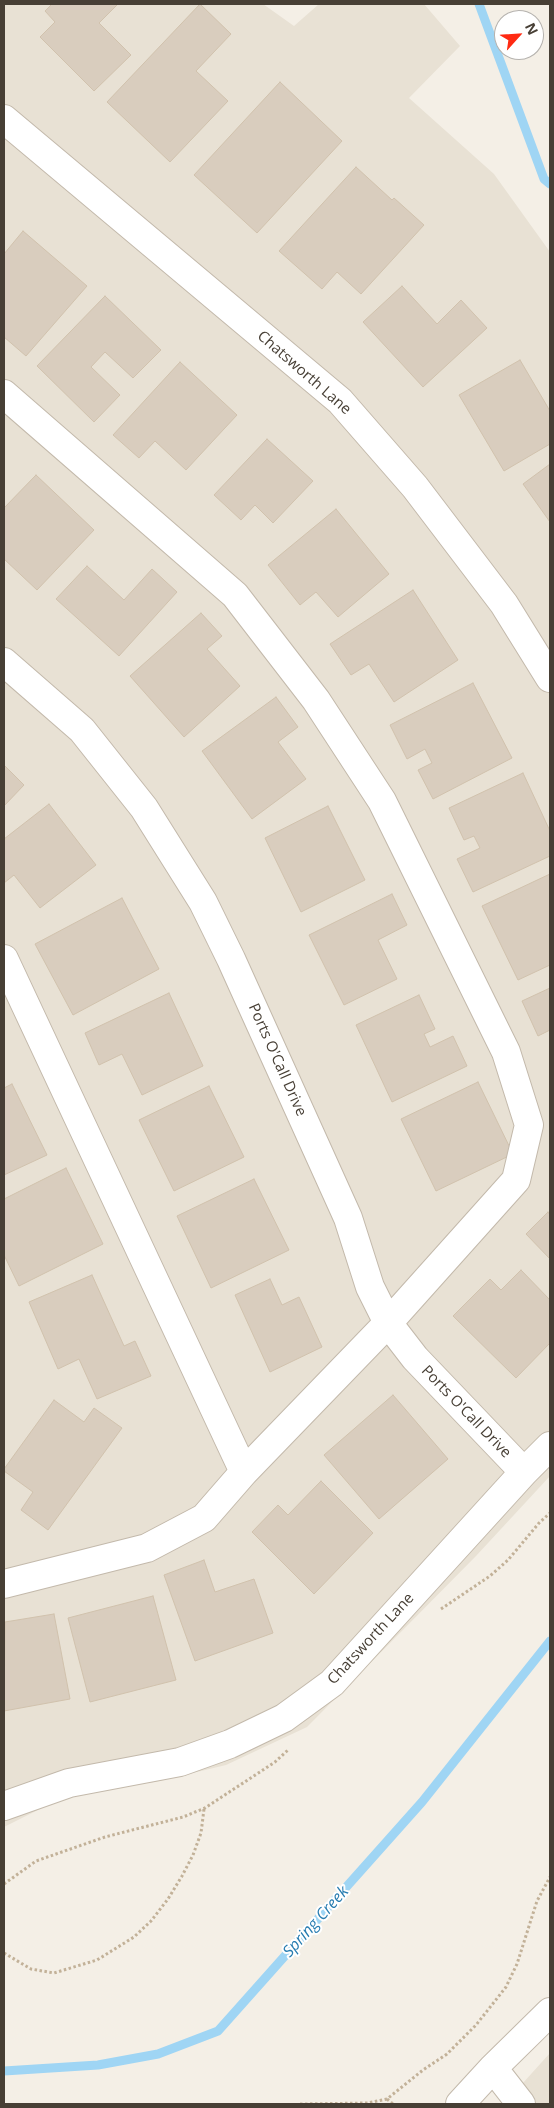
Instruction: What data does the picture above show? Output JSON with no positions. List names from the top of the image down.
{
  "streets": {
    "street": ["Chatsworth Lane", "Ports O'Call Drive"]
  },
  "crossings": [
    ["Chatsworth Lane", "Ports O'Call Drive"]
  ],
  "water": ["Spring Creek"],
  "north": "top right"
}
